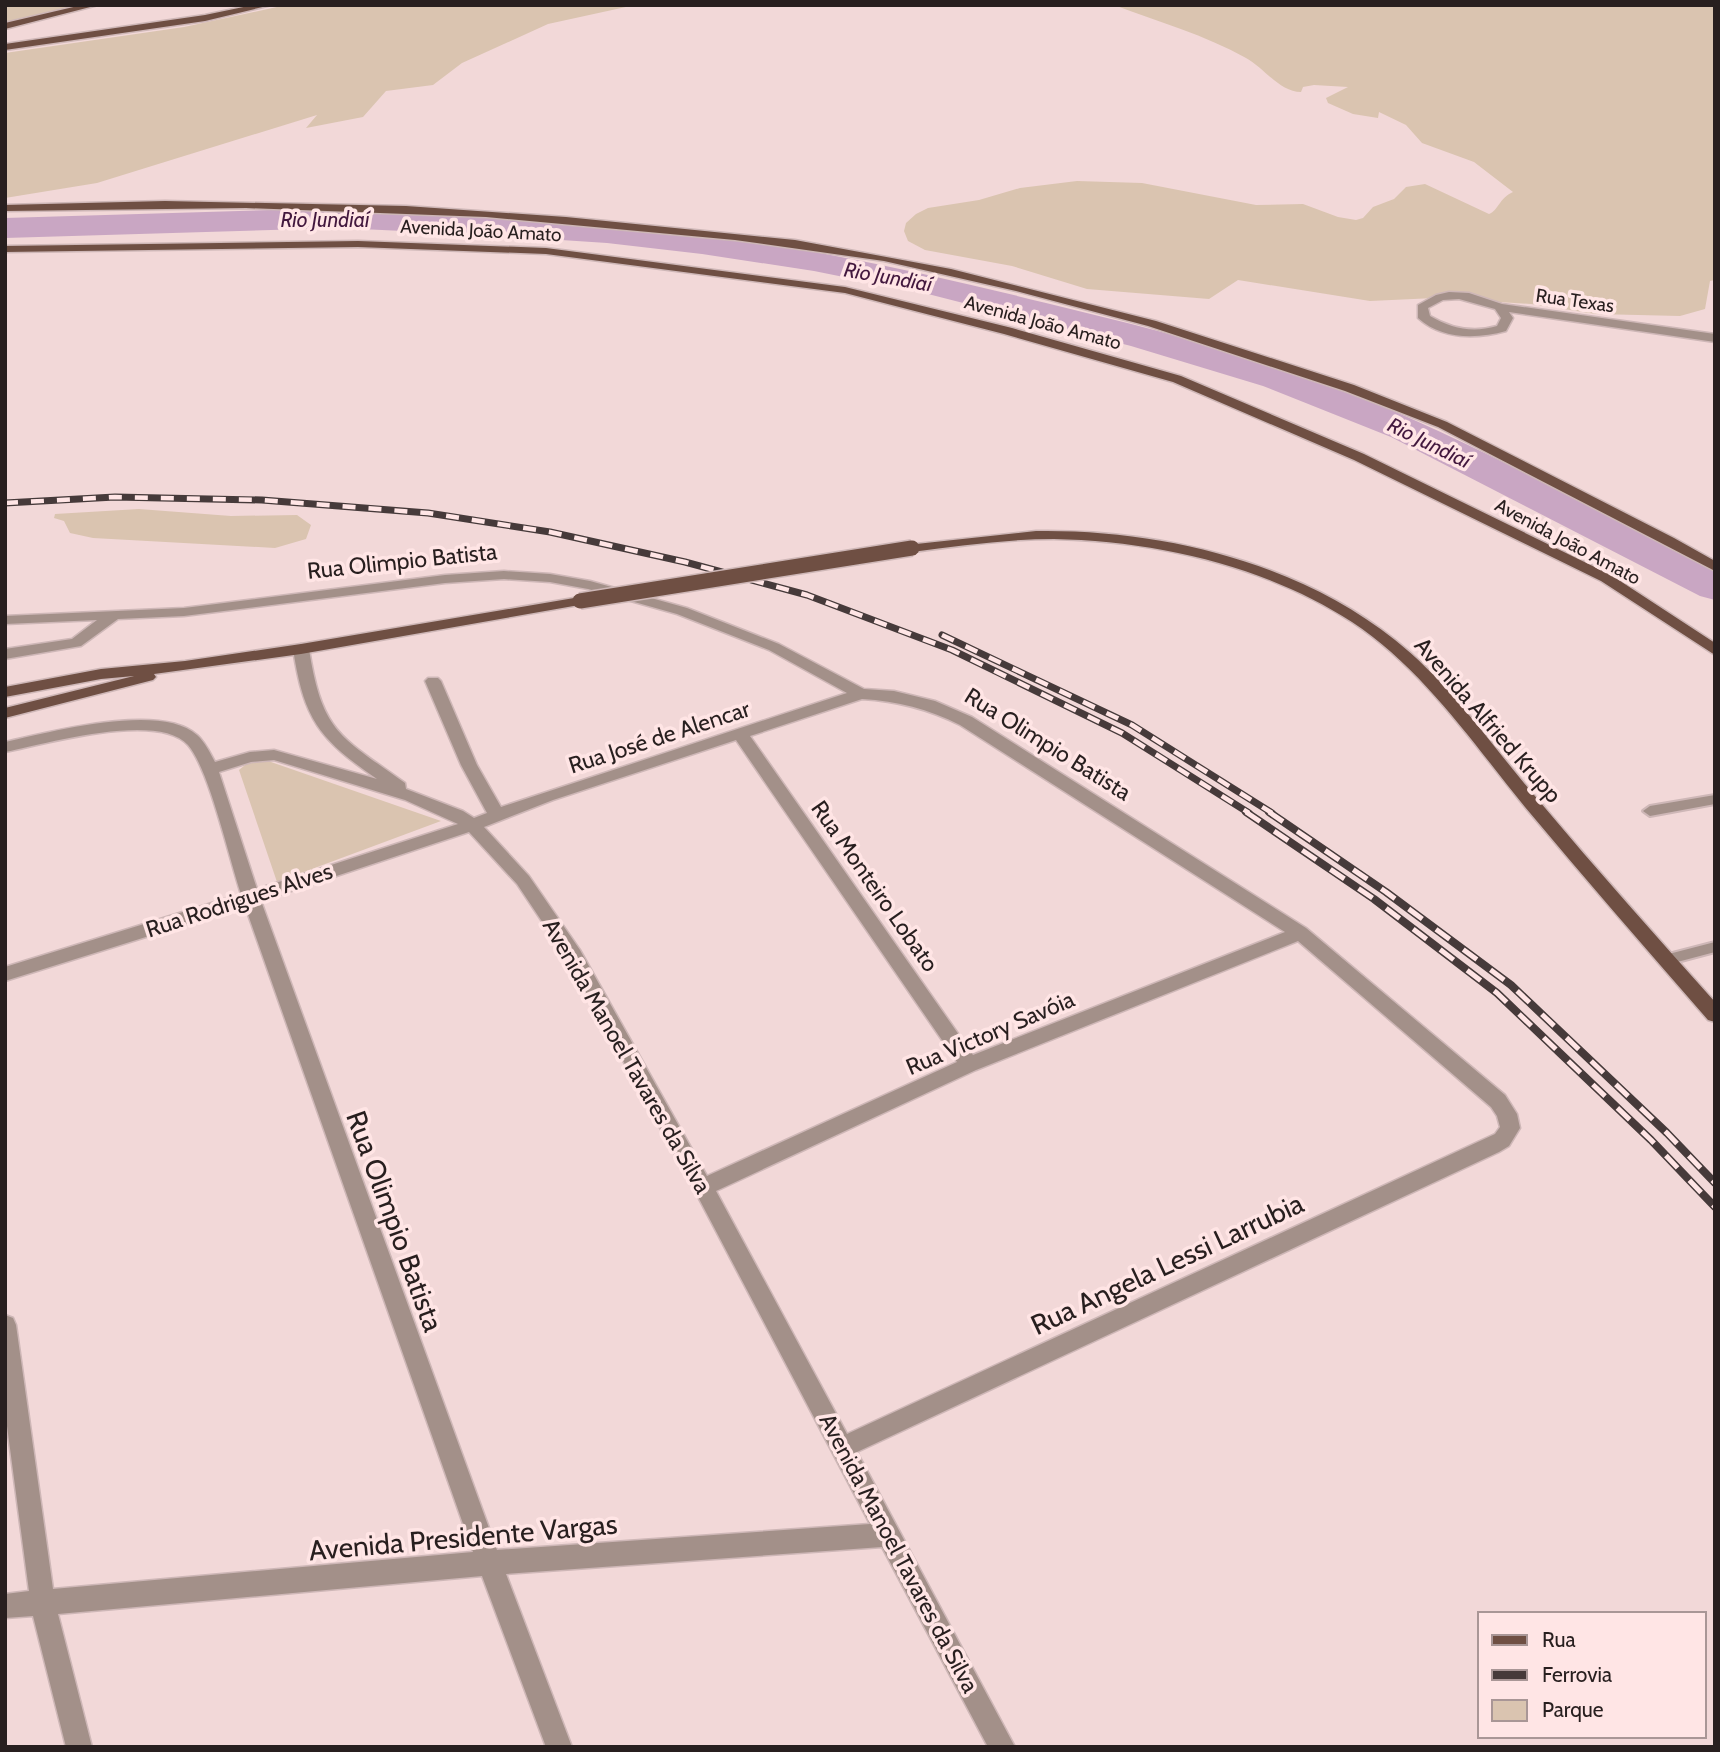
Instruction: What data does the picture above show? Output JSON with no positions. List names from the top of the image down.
{
  "streets": {
    "main road": ["Avenida João Amato", "Avenida Alfried Krupp"],
    "street": [
      "Rua Texas",
      "Rua Olimpio Batista",
      "Rua José de Alencar",
      "Rua Monteiro Lobato",
      "Rua Rodrigues Alves",
      "Rua Victory Savóia",
      "Avenida Manoel Tavares da Silva",
      "Rua Angela Lessi Larrubia",
      "Avenida Presidente Vargas"
    ]
  },
  "crossings": [
    ["Rua Olimpio Batista", "Rua José de Alencar"],
    ["Rua Olimpio Batista", "Rua Rodrigues Alves"],
    ["Rua Olimpio Batista", "Rua Victory Savóia"],
    ["Rua Olimpio Batista", "Rua Angela Lessi Larrubia"],
    ["Rua Olimpio Batista", "Avenida Presidente Vargas"],
    ["Rua José de Alencar", "Rua Monteiro Lobato"],
    ["Rua José de Alencar", "Rua Rodrigues Alves"],
    ["Rua José de Alencar", "Avenida Manoel Tavares da Silva"],
    ["Rua Monteiro Lobato", "Rua Victory Savóia"],
    ["Rua Rodrigues Alves", "Avenida Manoel Tavares da Silva"],
    ["Rua Victory Savóia", "Avenida Manoel Tavares da Silva"],
    ["Avenida Manoel Tavares da Silva", "Rua Angela Lessi Larrubia"],
    ["Avenida Manoel Tavares da Silva", "Avenida Presidente Vargas"]
  ],
  "water": ["Rio Jundiaí"],
  "legend": ["Rua", "Ferrovia", "Parque"]
}
